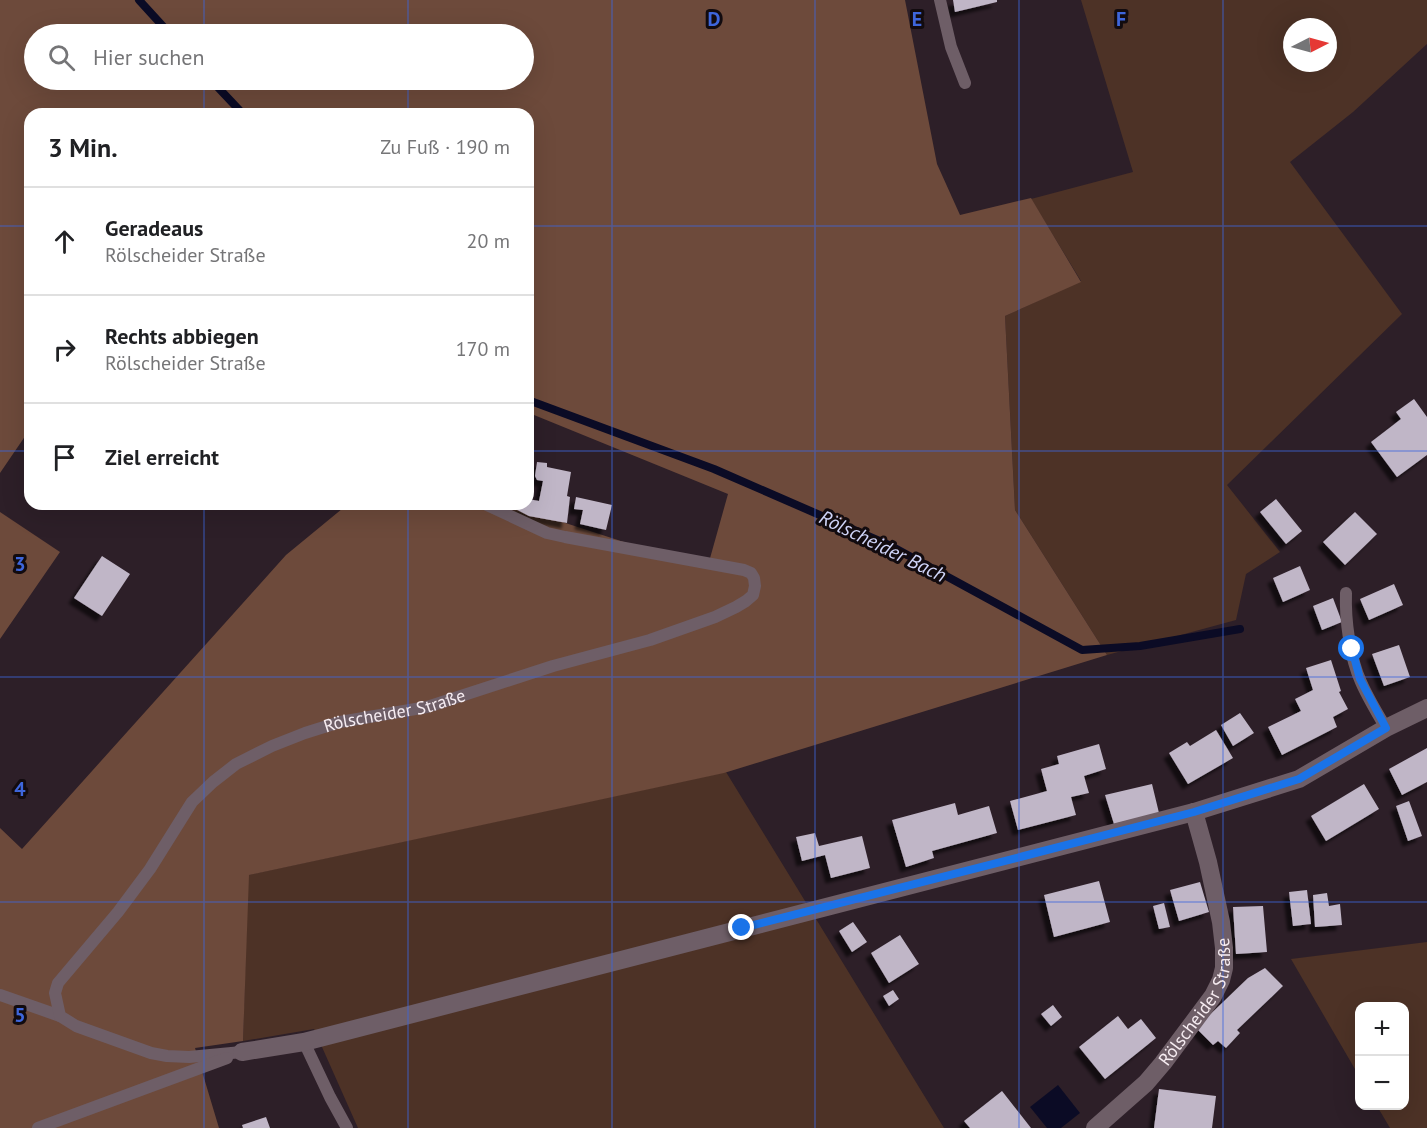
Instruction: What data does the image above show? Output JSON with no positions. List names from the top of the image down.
{
  "streets": {
    "street": ["Rölscheider Straße"]
  },
  "water": ["Rölscheider Bach"],
  "north": "right",
  "page": {
    "search": "Hier suchen",
    "heading": ["3 Min.", "Zu Fuß · 190 m"],
    "list": [
      ["Geradeaus", "Rölscheider Straße", "20 m"],
      ["Rechts abbiegen", "Rölscheider Straße", "170 m"],
      "Ziel erreicht"
    ],
    "map_buttons": ["+", "−"]
  },
  "grid": {
    "columns": ["D", "E", "F"],
    "rows": ["3", "4", "5"]
  }
}
